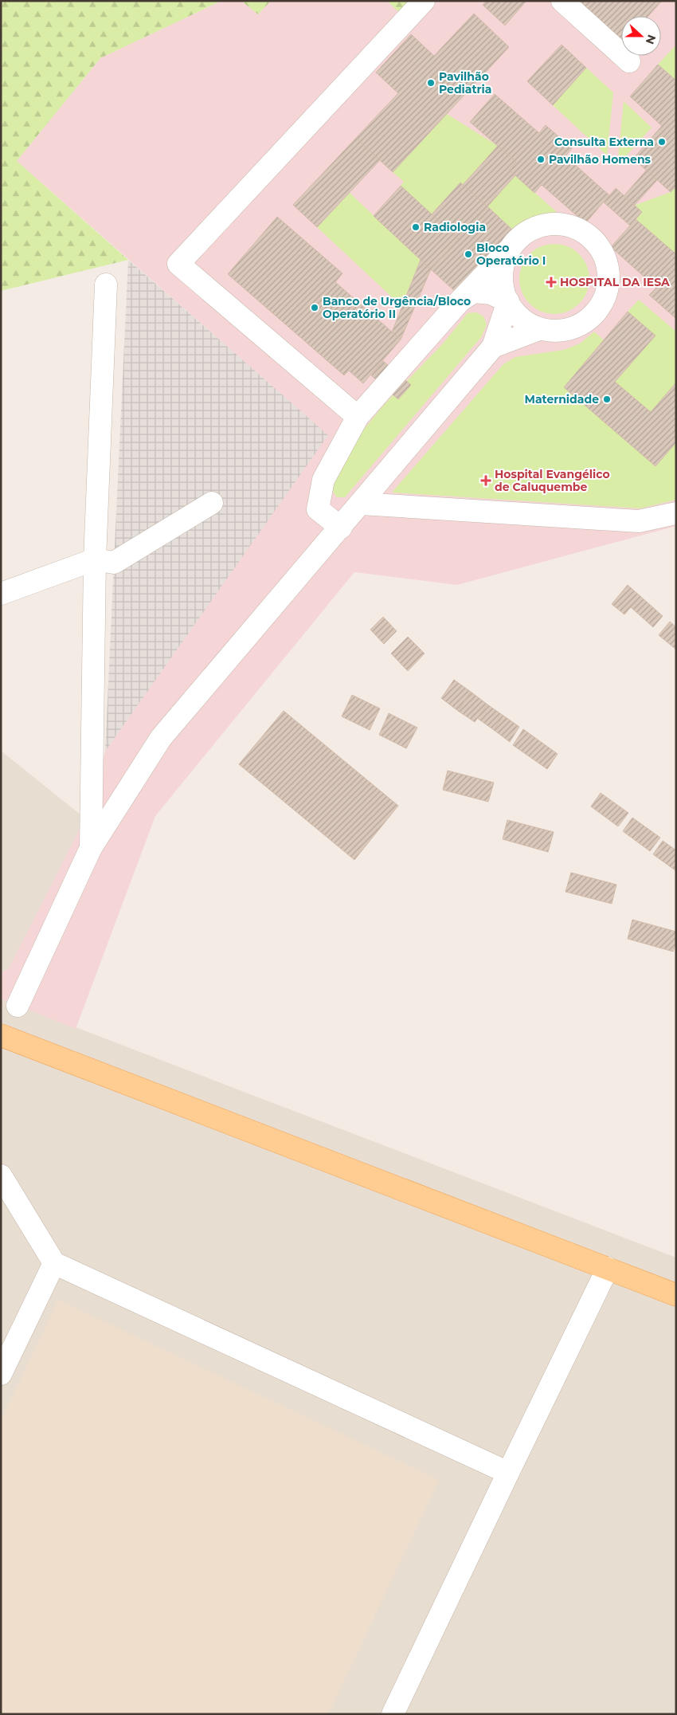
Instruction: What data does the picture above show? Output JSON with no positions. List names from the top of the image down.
{
  "places": {
    "other": [
      "Pavilhão Pediatria",
      "Consulta Externa",
      "Pavilhão Homens",
      "Radiologia",
      "Bloco Operatório I",
      "Banco de Urgência/Bloco Operatório II",
      "Maternidade"
    ],
    "health": ["HOSPITAL DA IESA", "Hospital Evangélico de Caluquembe"]
  },
  "north": "right"
}
